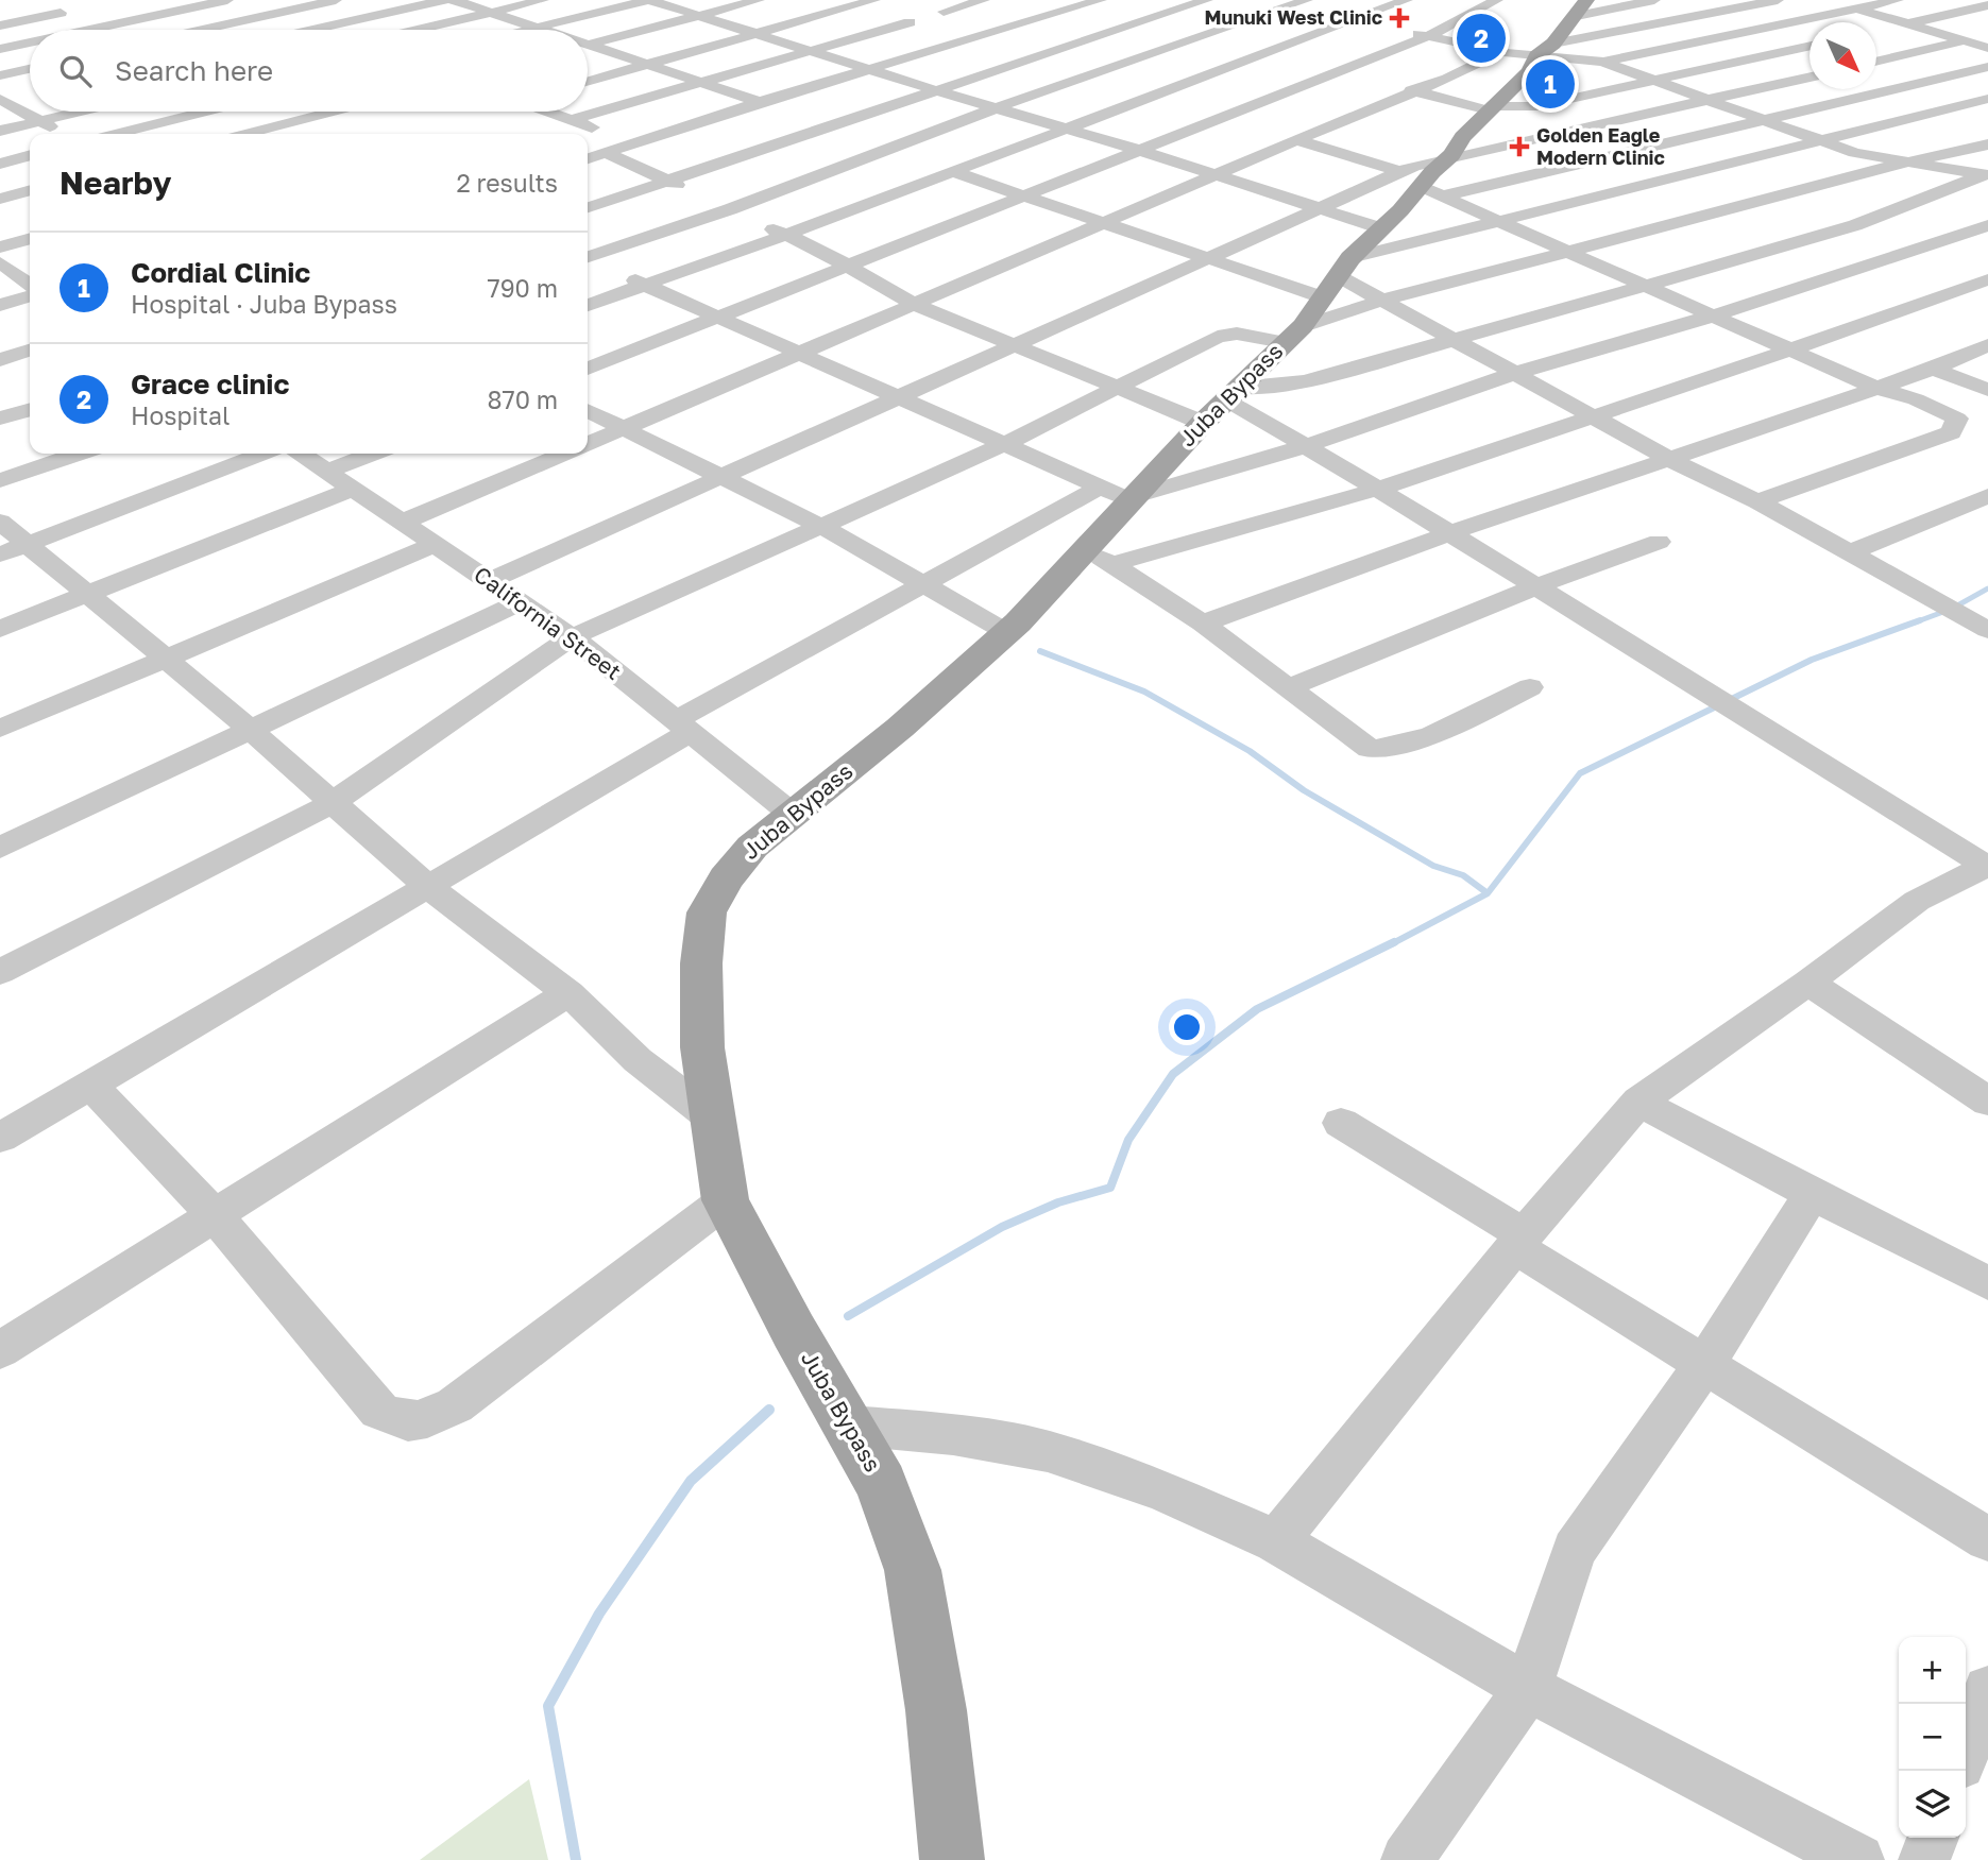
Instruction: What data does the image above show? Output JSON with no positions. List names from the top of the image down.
{
  "streets": {
    "main road": ["Juba Bypass"],
    "street": ["California Street"]
  },
  "crossings": [
    ["Juba Bypass", "California Street"]
  ],
  "places": {
    "health": ["Munuki West Clinic", "Golden Eagle Modern Clinic"]
  },
  "north": "bottom right",
  "page": {
    "pins": ["2", "1"],
    "search": "Search here",
    "heading": ["Nearby", "2 results"],
    "list": [
      {
        "mark": "1",
        "name": "Cordial Clinic",
        "note": "Hospital · Juba Bypass",
        "value": "790 m"
      },
      {
        "mark": "2",
        "name": "Grace clinic",
        "note": "Hospital",
        "value": "870 m"
      }
    ],
    "map_buttons": ["+", "−"]
  }
}
